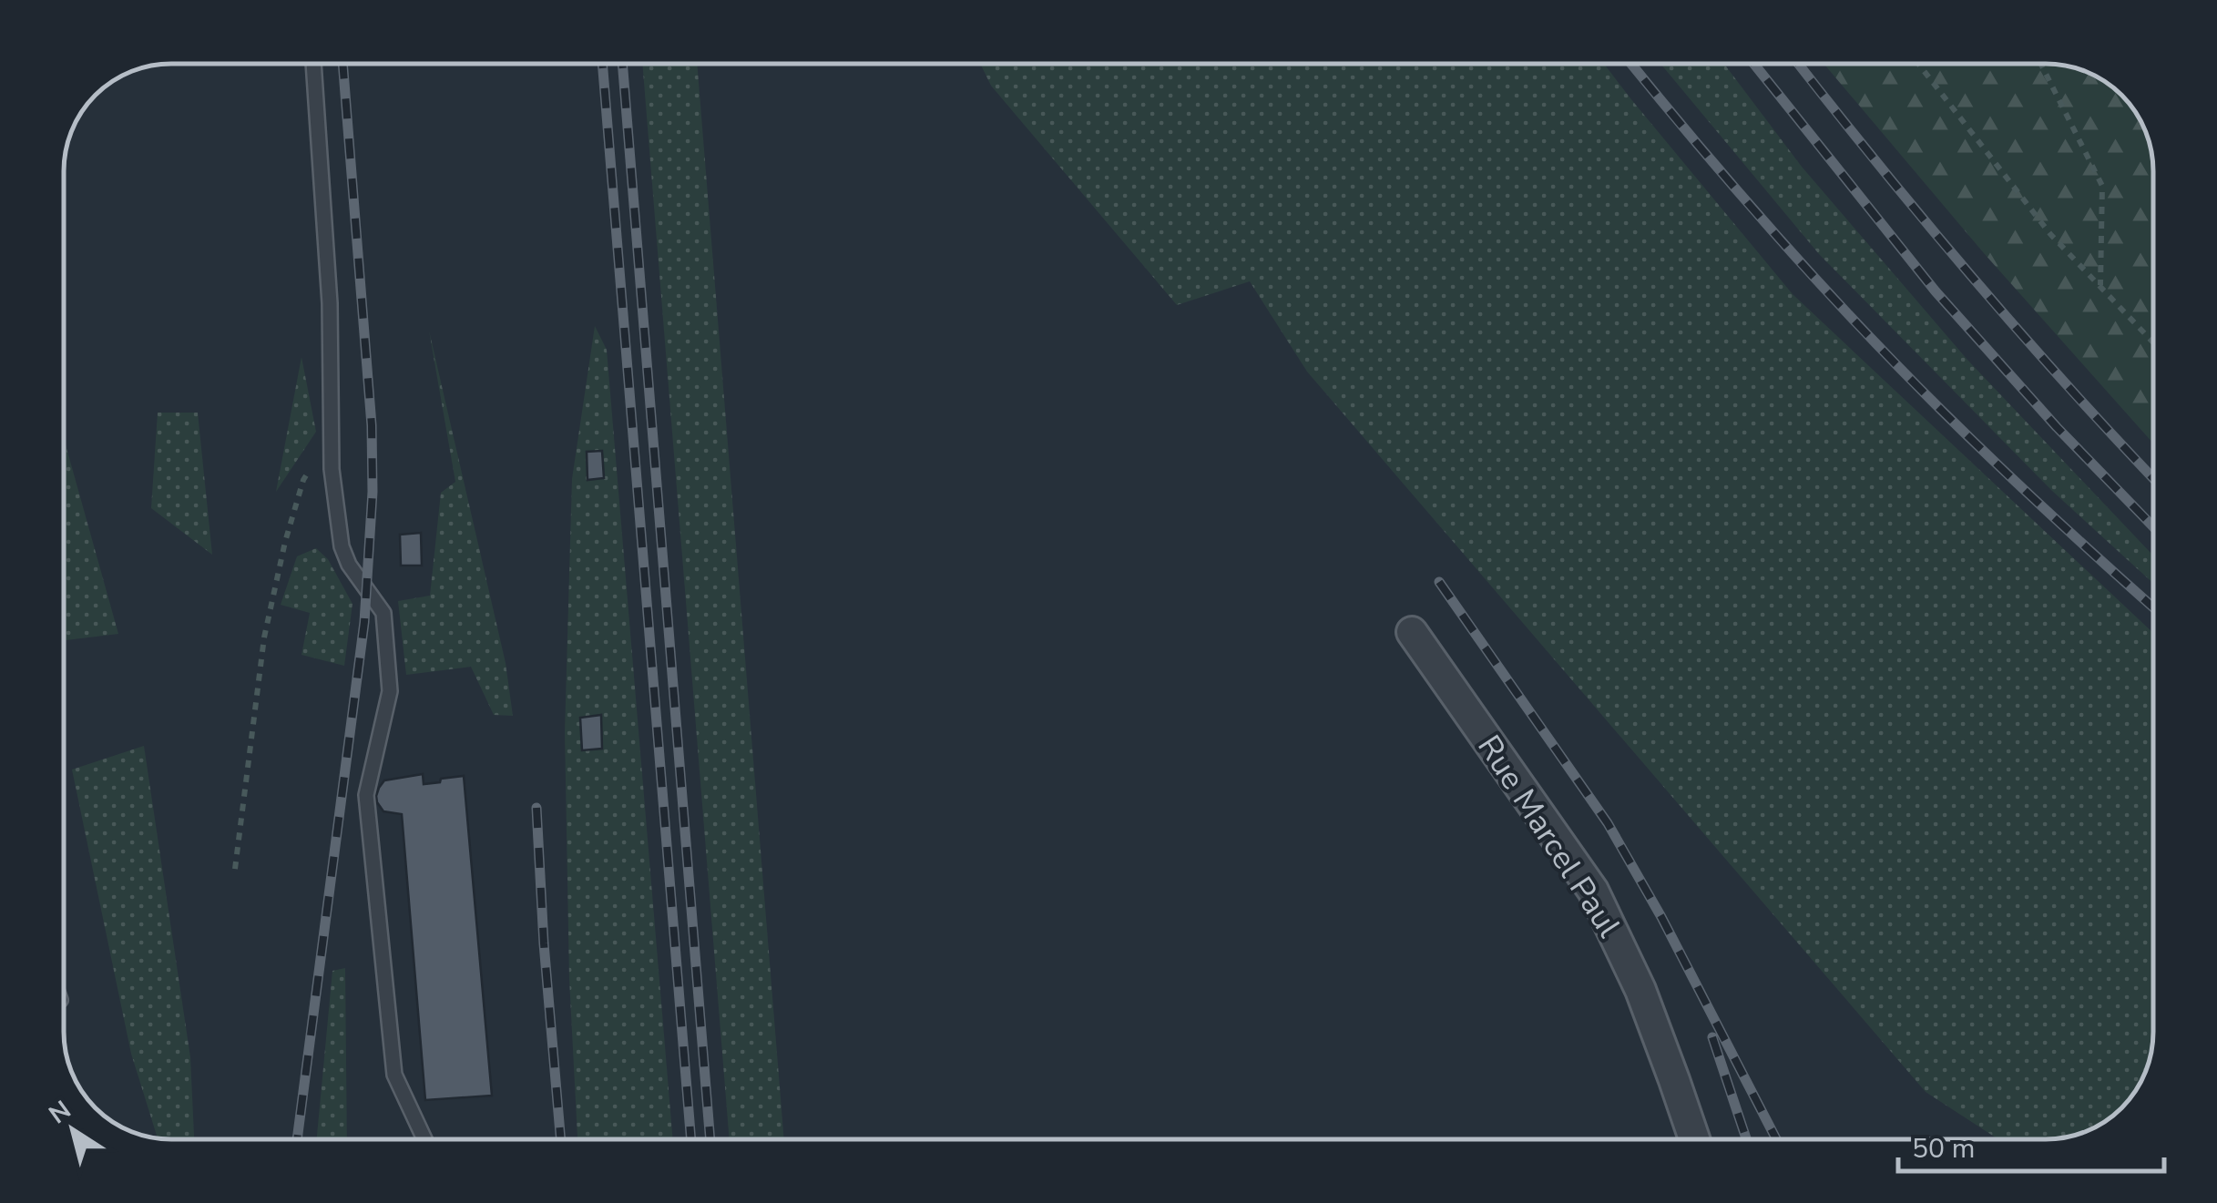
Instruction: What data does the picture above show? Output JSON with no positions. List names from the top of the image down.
{
  "streets": {
    "street": ["Rue Marcel Paul"]
  },
  "scale_bar": "50 m",
  "north": "top left"
}
